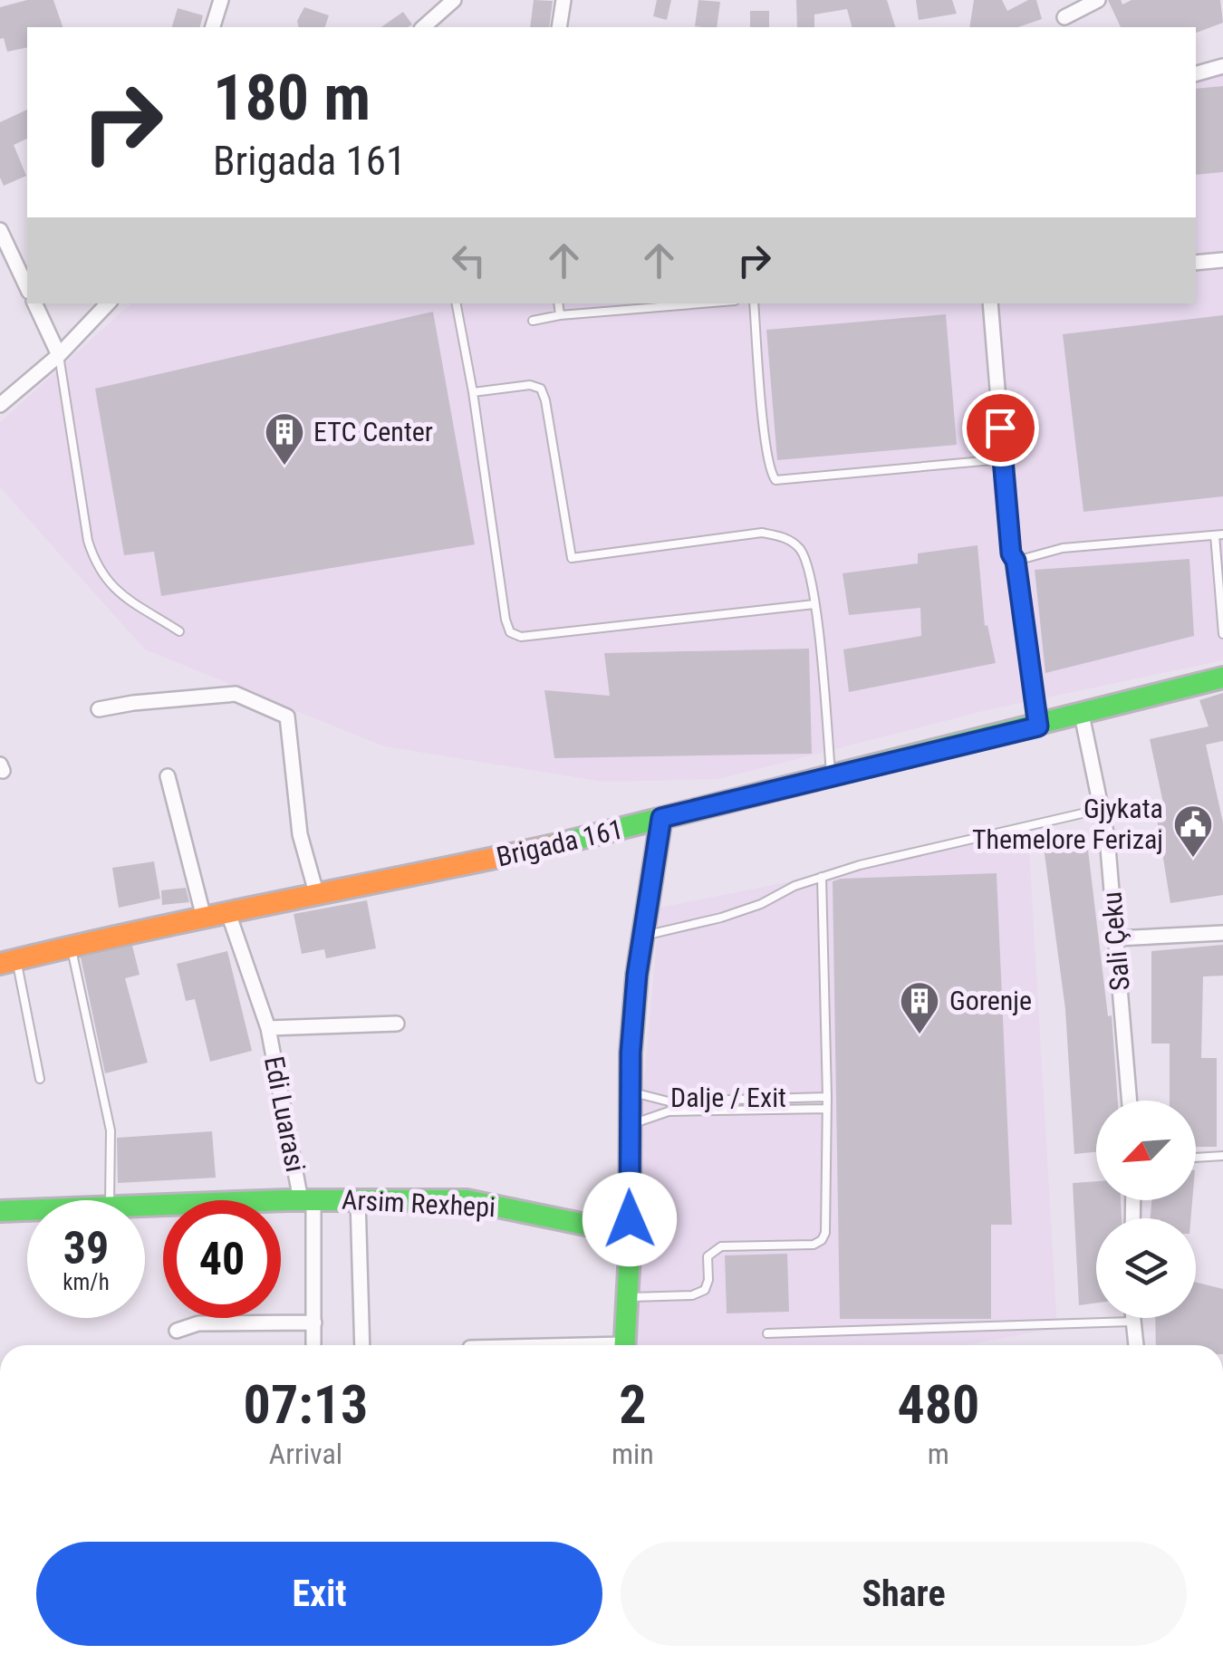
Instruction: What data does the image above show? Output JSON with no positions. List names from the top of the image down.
{
  "streets": {
    "street": [
      "Brigada 161",
      "Sali Çeku",
      "Edi Luarasi",
      "Arsim Rexhepi"
    ],
    "lane": ["Dalje / Exit"]
  },
  "crossings": [
    ["Brigada 161", "Sali Çeku"],
    ["Brigada 161", "Edi Luarasi"],
    ["Edi Luarasi", "Arsim Rexhepi"]
  ],
  "places": {
    "building": ["ETC Center", "Gorenje"],
    "public building": ["Gjykata Themelore Ferizaj"]
  },
  "north": "bottom left",
  "page": {
    "turn": ["180 m", "Brigada 161"],
    "speed": "39 km/h",
    "limit": "40",
    "eta": [
      "07:13",
      "Arrival",
      "2",
      "min",
      "480",
      "m"
    ],
    "buttons": ["Exit", "Share"]
  }
}
